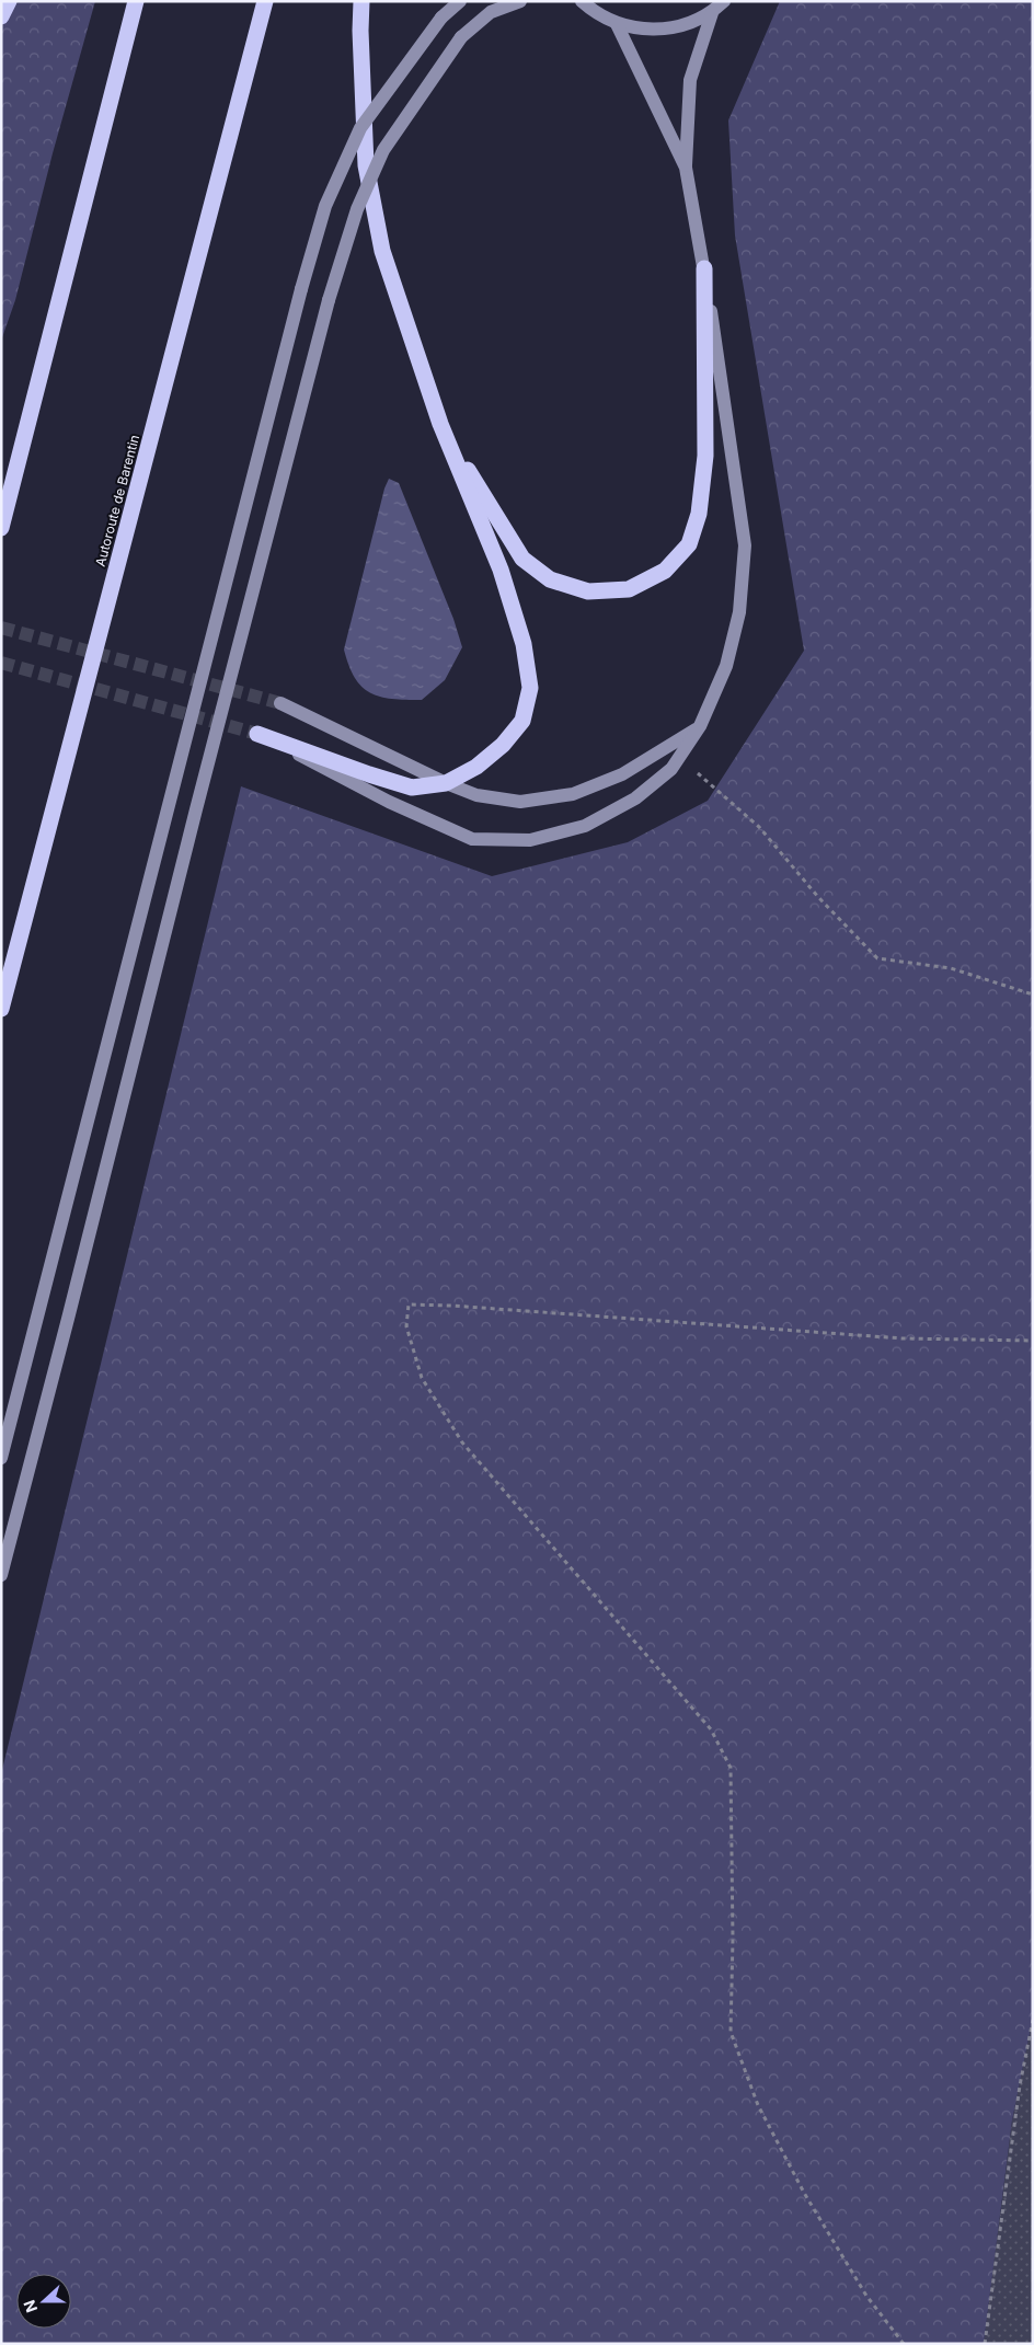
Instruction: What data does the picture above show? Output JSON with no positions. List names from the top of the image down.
{
  "streets": {
    "highway": ["Autoroute de Barentin"]
  },
  "north": "left"
}
